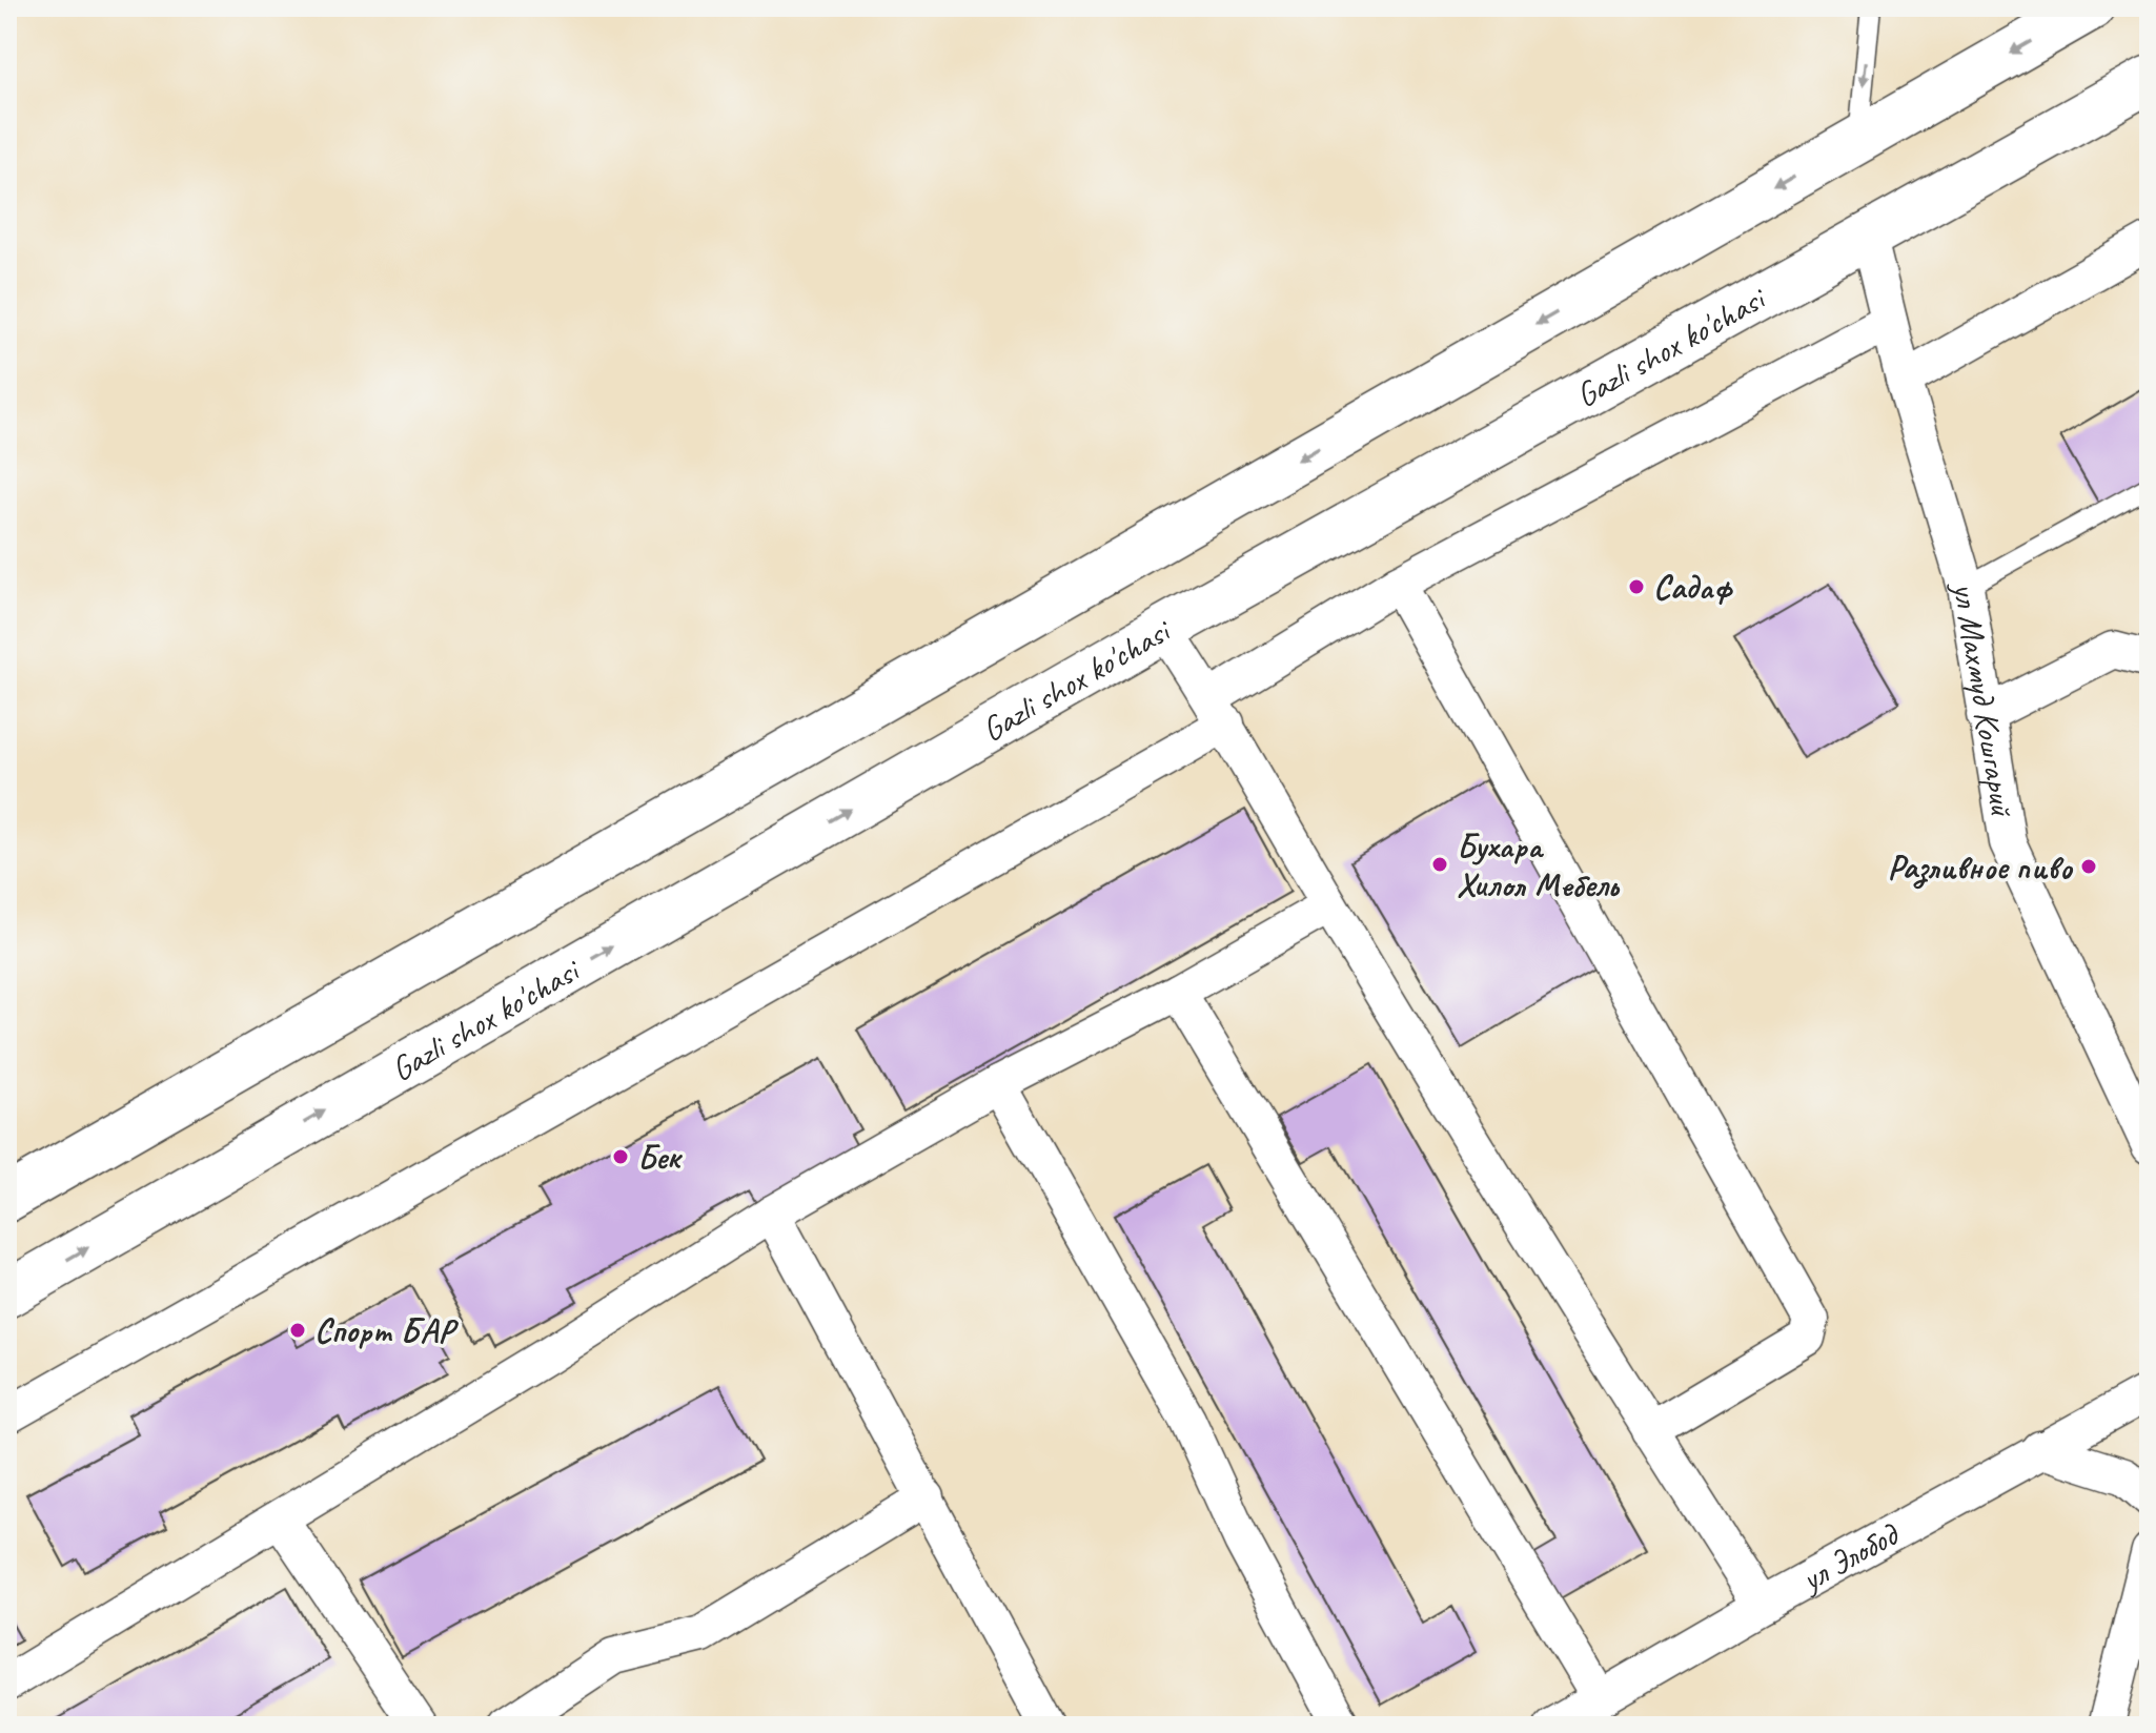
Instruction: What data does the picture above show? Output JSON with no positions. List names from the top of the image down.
{
  "streets": {
    "highway": ["Gazli shox ko'chasi"],
    "street": ["ул Махмуд Кошгарий", "ул Элобод"]
  },
  "crossings": [
    ["Gazli shox ko'chasi", "ул Махмуд Кошгарий"]
  ],
  "places": [
    "Садаф",
    "Бухара Хилол Мебель",
    "Разливное пиво",
    "Бек",
    "Спорт БАР"
  ]
}
